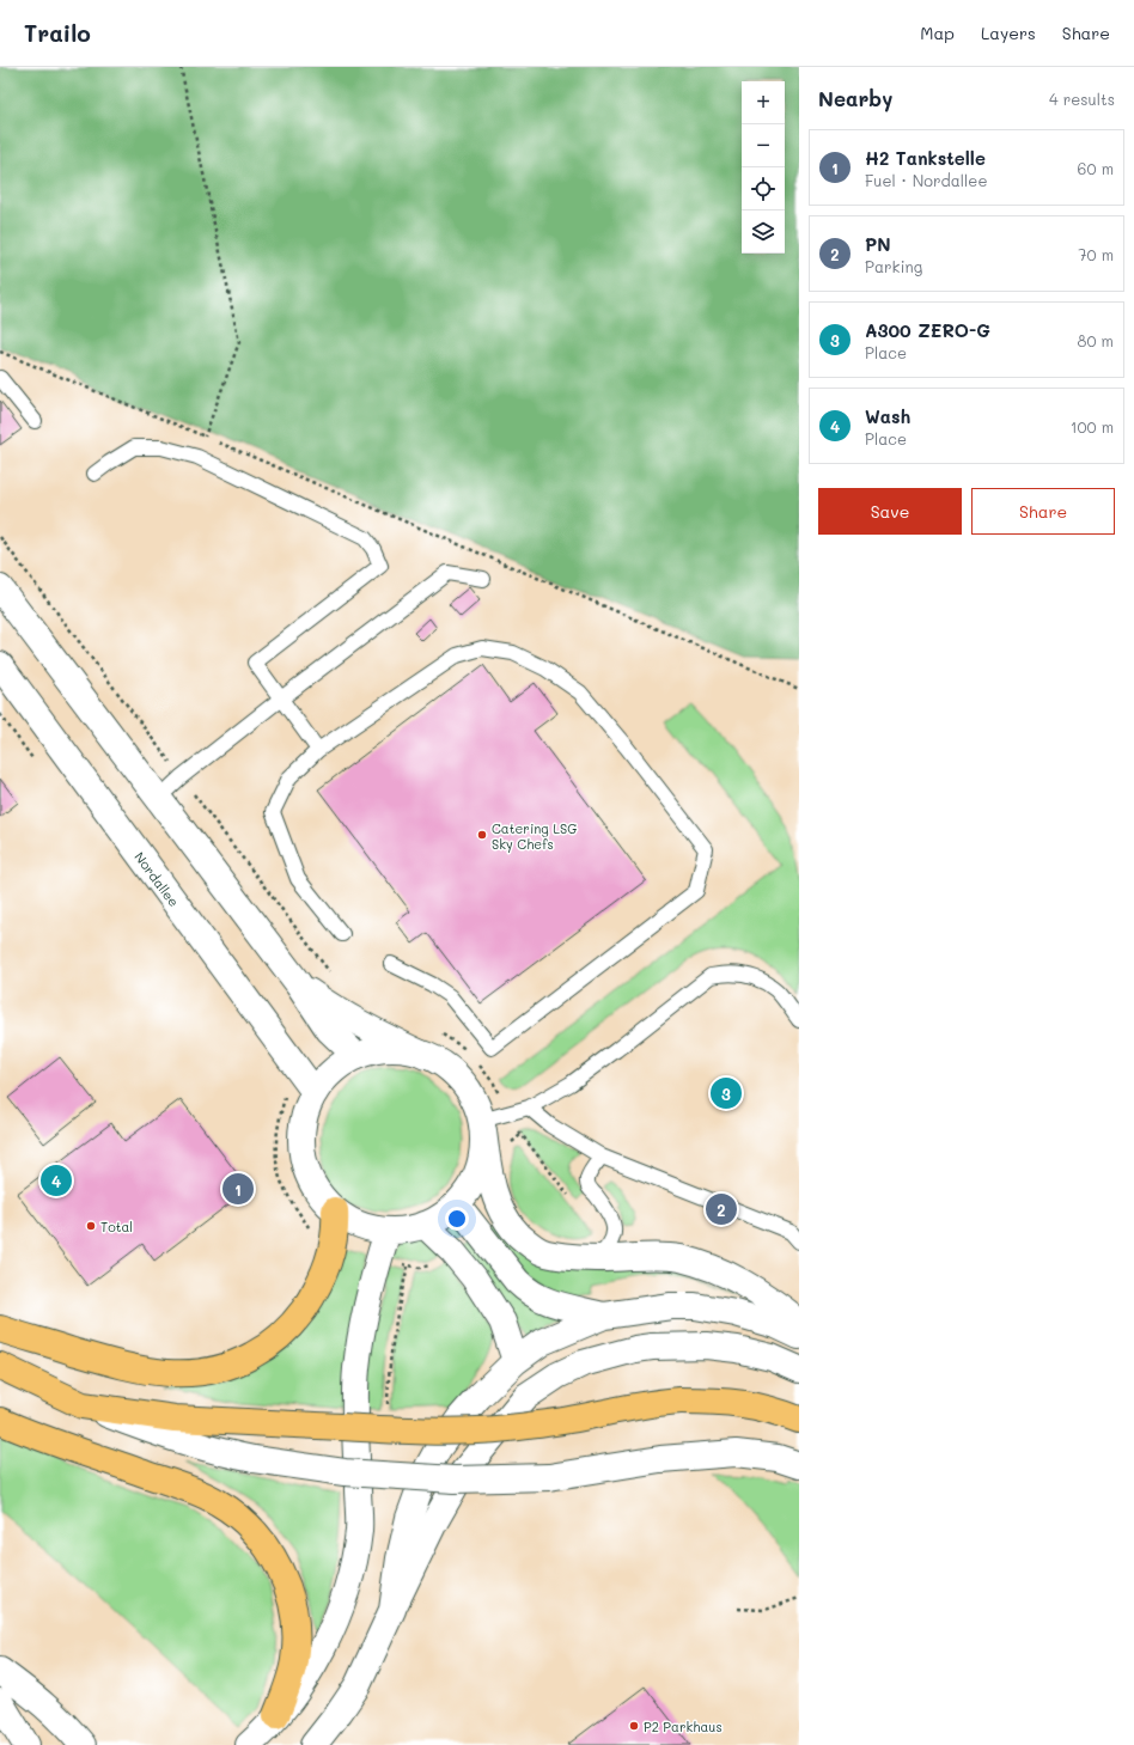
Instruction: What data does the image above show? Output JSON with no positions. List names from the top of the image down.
{
  "streets": {
    "street": ["Nordallee"]
  },
  "places": ["Catering LSG Sky Chefs", "Total", "P2 Parkhaus"],
  "page": {
    "header": "Trailo",
    "nav": ["Map", "Layers", "Share"],
    "heading": ["Nearby", "4 results"],
    "map_buttons": ["+", "−"],
    "list": [
      {
        "mark": "1",
        "name": "H2 Tankstelle",
        "note": "Fuel · Nordallee",
        "value": "60 m"
      },
      {
        "mark": "2",
        "name": "PN",
        "note": "Parking",
        "value": "70 m"
      },
      {
        "mark": "3",
        "name": "A300 ZERO-G",
        "note": "Place",
        "value": "80 m"
      },
      {
        "mark": "4",
        "name": "Wash",
        "note": "Place",
        "value": "100 m"
      }
    ],
    "buttons": ["Save", "Share"],
    "pins": [
      "3",
      "4",
      "1",
      "2"
    ]
  }
}
